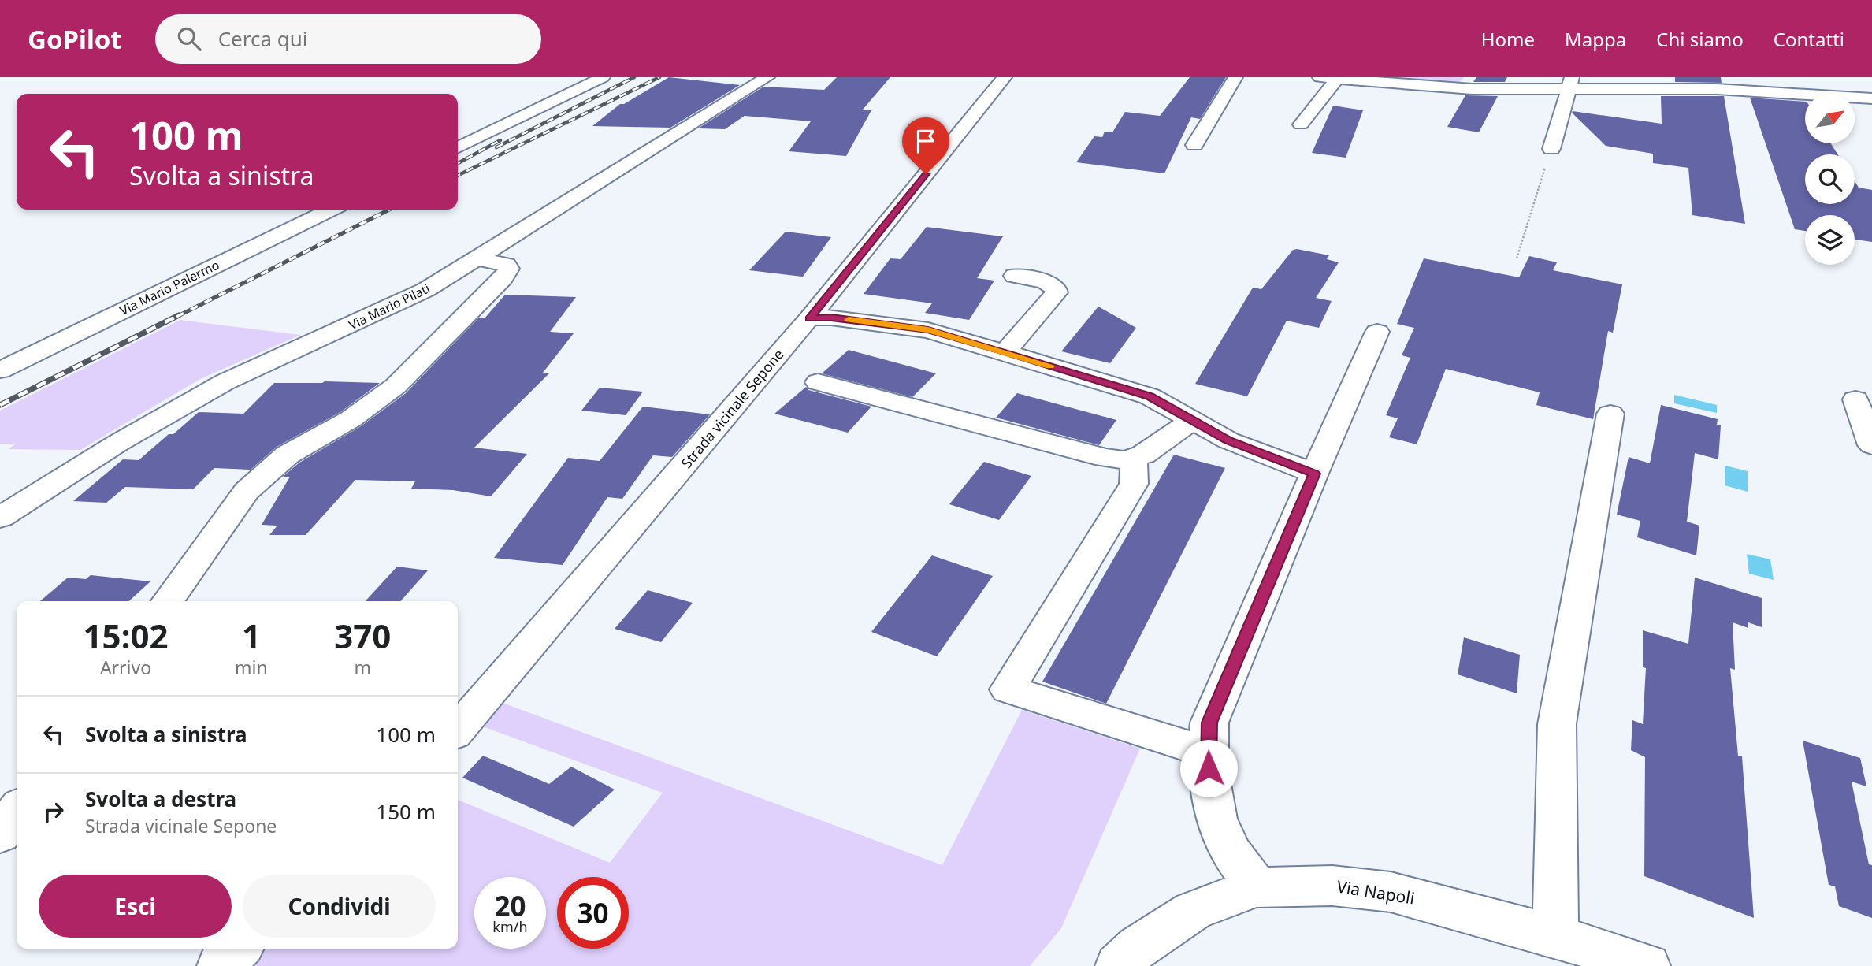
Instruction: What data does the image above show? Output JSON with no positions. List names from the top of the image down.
{
  "streets": {
    "street": [
      "Via Mario Palermo",
      "Via Mario Pilati",
      "Strada vicinale Sepone",
      "Via Napoli"
    ]
  },
  "north": "top right",
  "page": {
    "header": "GoPilot",
    "search": "Cerca qui",
    "nav": [
      "Home",
      "Mappa",
      "Chi siamo",
      "Contatti"
    ],
    "turn": ["100 m", "Svolta a sinistra"],
    "eta": [
      "15:02",
      "Arrivo",
      "1",
      "min",
      "370",
      "m"
    ],
    "list": [
      {
        "name": "Svolta a sinistra",
        "value": "100 m"
      },
      {
        "name": "Svolta a destra",
        "note": "Strada vicinale Sepone",
        "value": "150 m"
      }
    ],
    "buttons": ["Esci", "Condividi"],
    "speed": "20 km/h",
    "limit": "30"
  }
}
